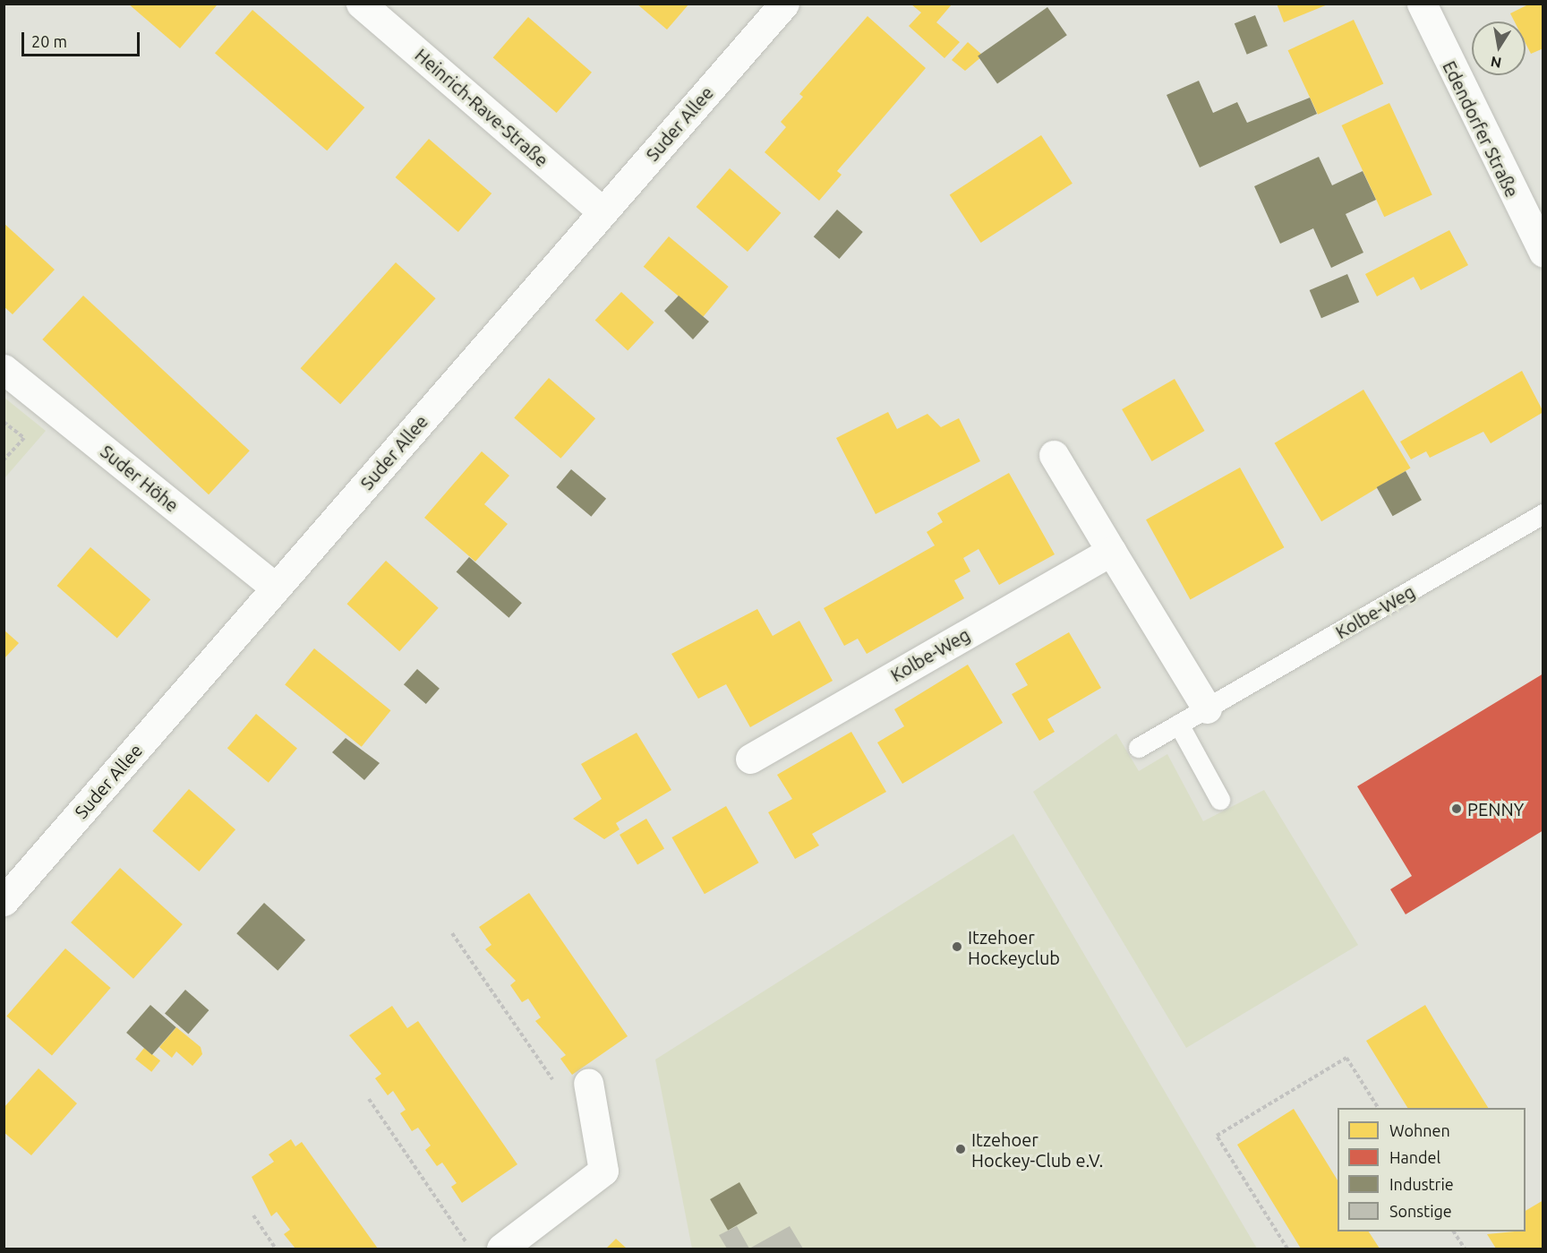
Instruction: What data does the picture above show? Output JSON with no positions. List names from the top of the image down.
{
  "streets": {
    "street": [
      "Heinrich-Rave-Straße",
      "Suder Allee",
      "Edendorfer Straße",
      "Suder Höhe",
      "Kolbe-Weg"
    ]
  },
  "crossings": [
    ["Heinrich-Rave-Straße", "Suder Allee"],
    ["Suder Allee", "Suder Höhe"]
  ],
  "places": ["PENNY", "Itzehoer Hockeyclub", "Itzehoer Hockey-Club e.V."],
  "legend": [
    "Wohnen",
    "Handel",
    "Industrie",
    "Sonstige"
  ],
  "scale_bar": "20 m",
  "north": "bottom"
}
